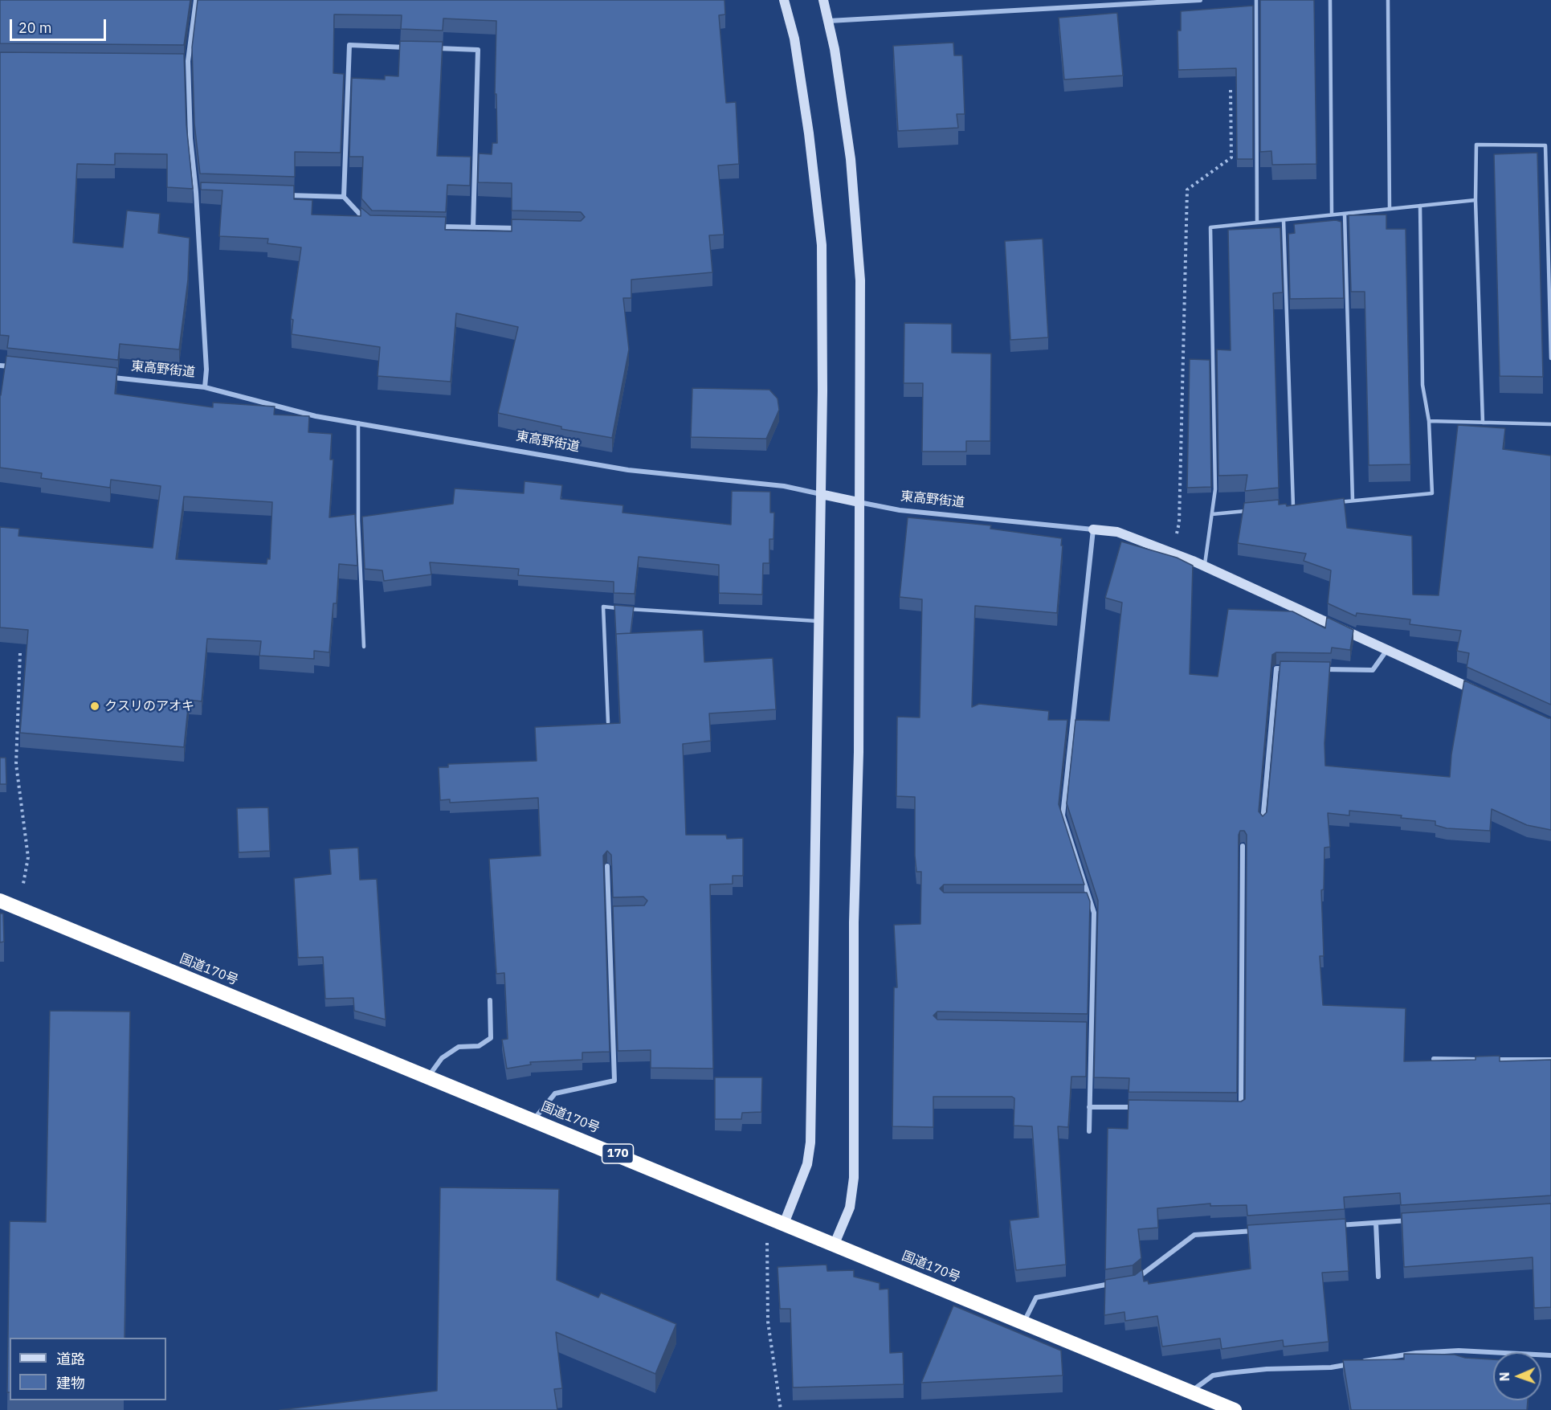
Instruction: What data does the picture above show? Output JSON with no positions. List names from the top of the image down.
{
  "streets": {
    "highway": ["国道170号", "170"],
    "street": ["東高野街道"]
  },
  "places": ["クスリのアオキ"],
  "legend": ["道路", "建物"],
  "scale_bar": "20 m",
  "north": "left"
}
